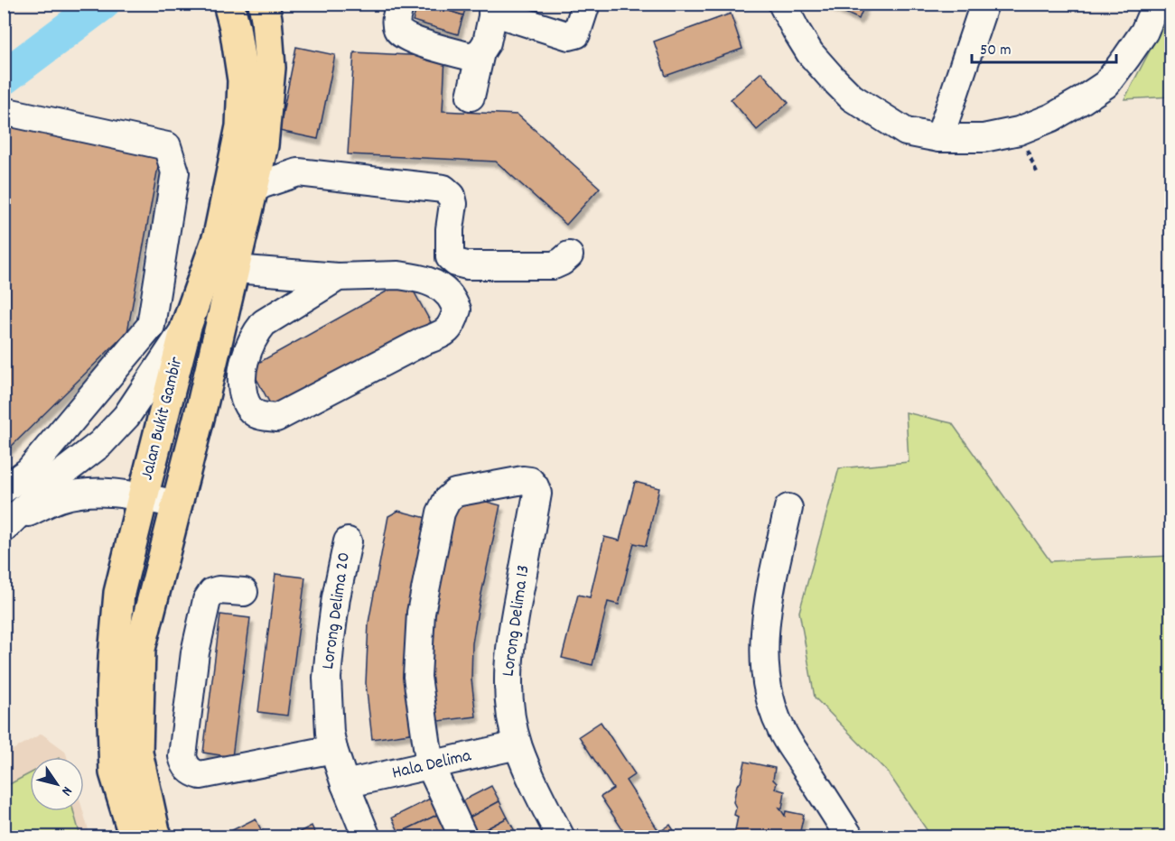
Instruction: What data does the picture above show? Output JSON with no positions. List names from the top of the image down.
{
  "streets": {
    "main road": ["Jalan Bukit Gambir"],
    "street": ["Lorong Delima 20", "Lorong Delima 13", "Hala Delima"]
  },
  "crossings": [
    ["Lorong Delima 20", "Hala Delima"],
    ["Lorong Delima 13", "Hala Delima"]
  ],
  "scale_bar": "50 m",
  "north": "bottom right"
}
